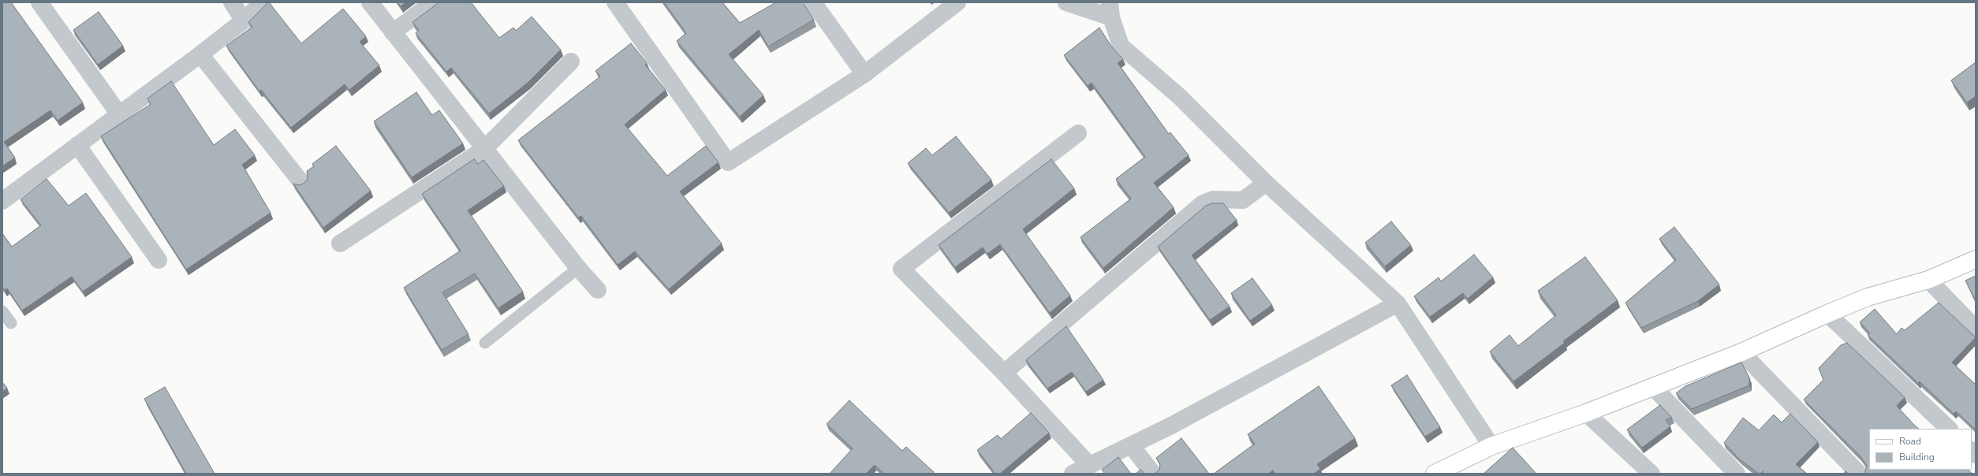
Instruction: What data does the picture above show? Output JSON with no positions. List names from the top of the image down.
{
  "legend": ["Road", "Building"]
}
